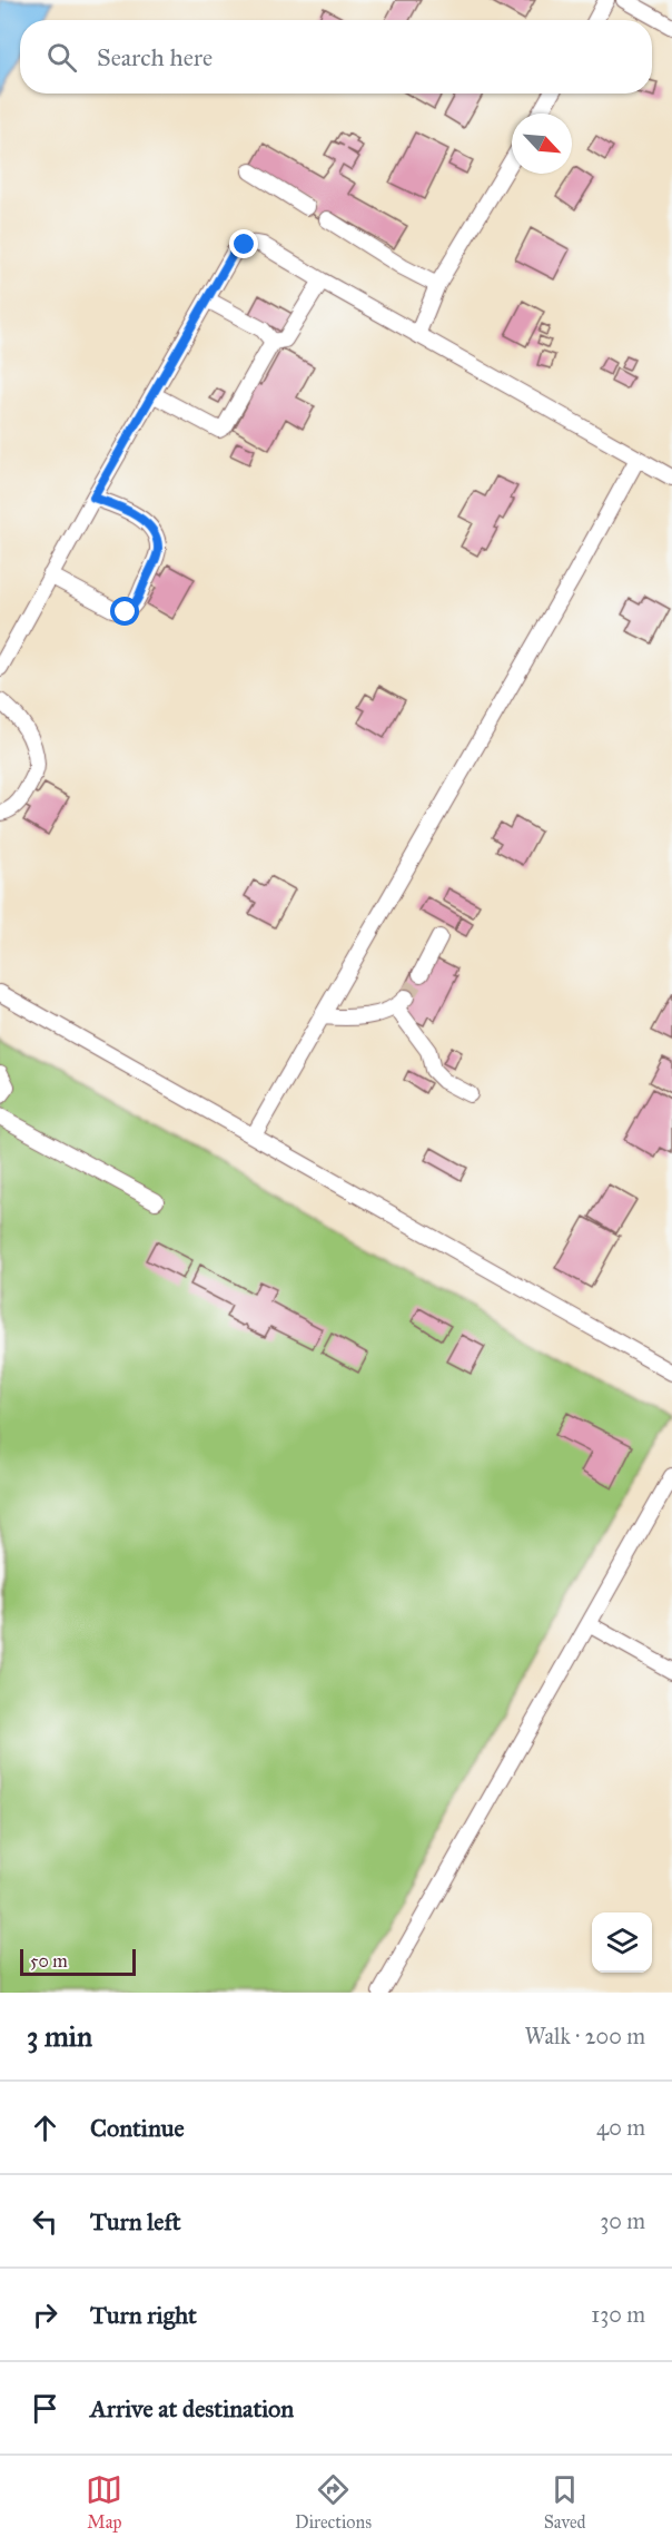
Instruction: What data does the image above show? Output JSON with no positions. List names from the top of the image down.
{
  "scale_bar": "50 m",
  "north": "bottom right",
  "page": {
    "search": "Search here",
    "scale": "50 m",
    "heading": ["3 min", "Walk · 200 m"],
    "list": [
      ["Continue", "40 m"],
      ["Turn left", "30 m"],
      ["Turn right", "130 m"],
      "Arrive at destination"
    ],
    "nav": ["Map", "Directions", "Saved"]
  }
}
